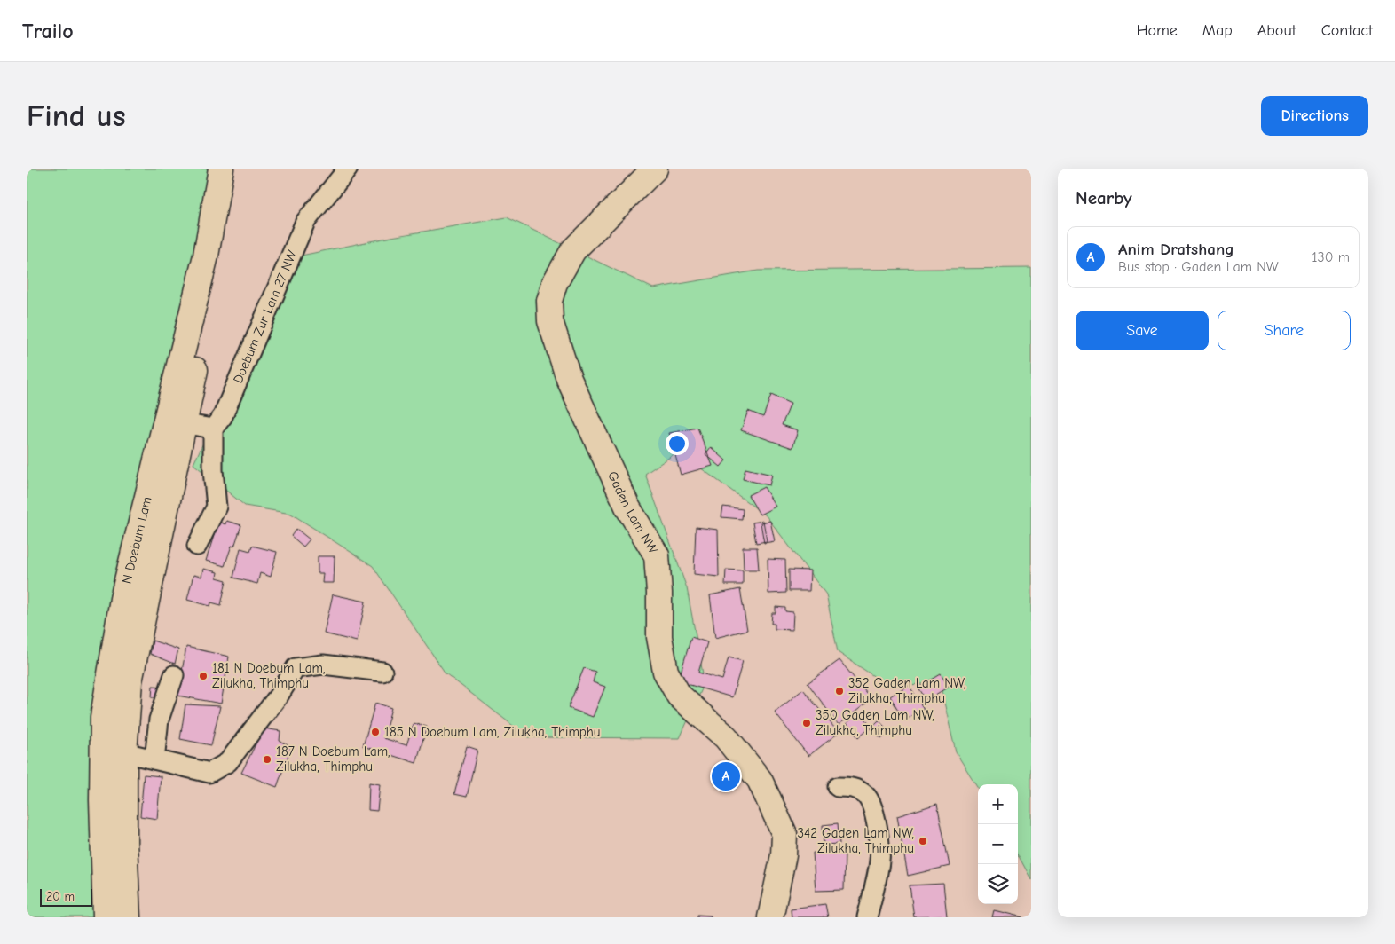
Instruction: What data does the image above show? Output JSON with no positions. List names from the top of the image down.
{
  "streets": {
    "main road": ["Gaden Lam NW", "N Doebum Lam"],
    "street": ["Doebum Zur Lam 27 NW"]
  },
  "places": [
    "181 N Doebum Lam, Zilukha, Thimphu",
    "352 Gaden Lam NW, Zilukha, Thimphu",
    "350 Gaden Lam NW, Zilukha, Thimphu",
    "185 N Doebum Lam, Zilukha, Thimphu",
    "187 N Doebum Lam, Zilukha, Thimphu",
    "342 Gaden Lam NW, Zilukha, Thimphu"
  ],
  "scale_bar": "20 m",
  "page": {
    "header": "Trailo",
    "nav": [
      "Home",
      "Map",
      "About",
      "Contact"
    ],
    "buttons": [
      "Directions",
      ["Save", "Share"]
    ],
    "title": "Find us",
    "heading": "Nearby",
    "list": [
      {
        "mark": "A",
        "name": "Anim Dratshang",
        "note": "Bus stop · Gaden Lam NW",
        "value": "130 m"
      }
    ],
    "pins": "A",
    "map_buttons": ["+", "−"],
    "scale": "20 m"
  }
}
